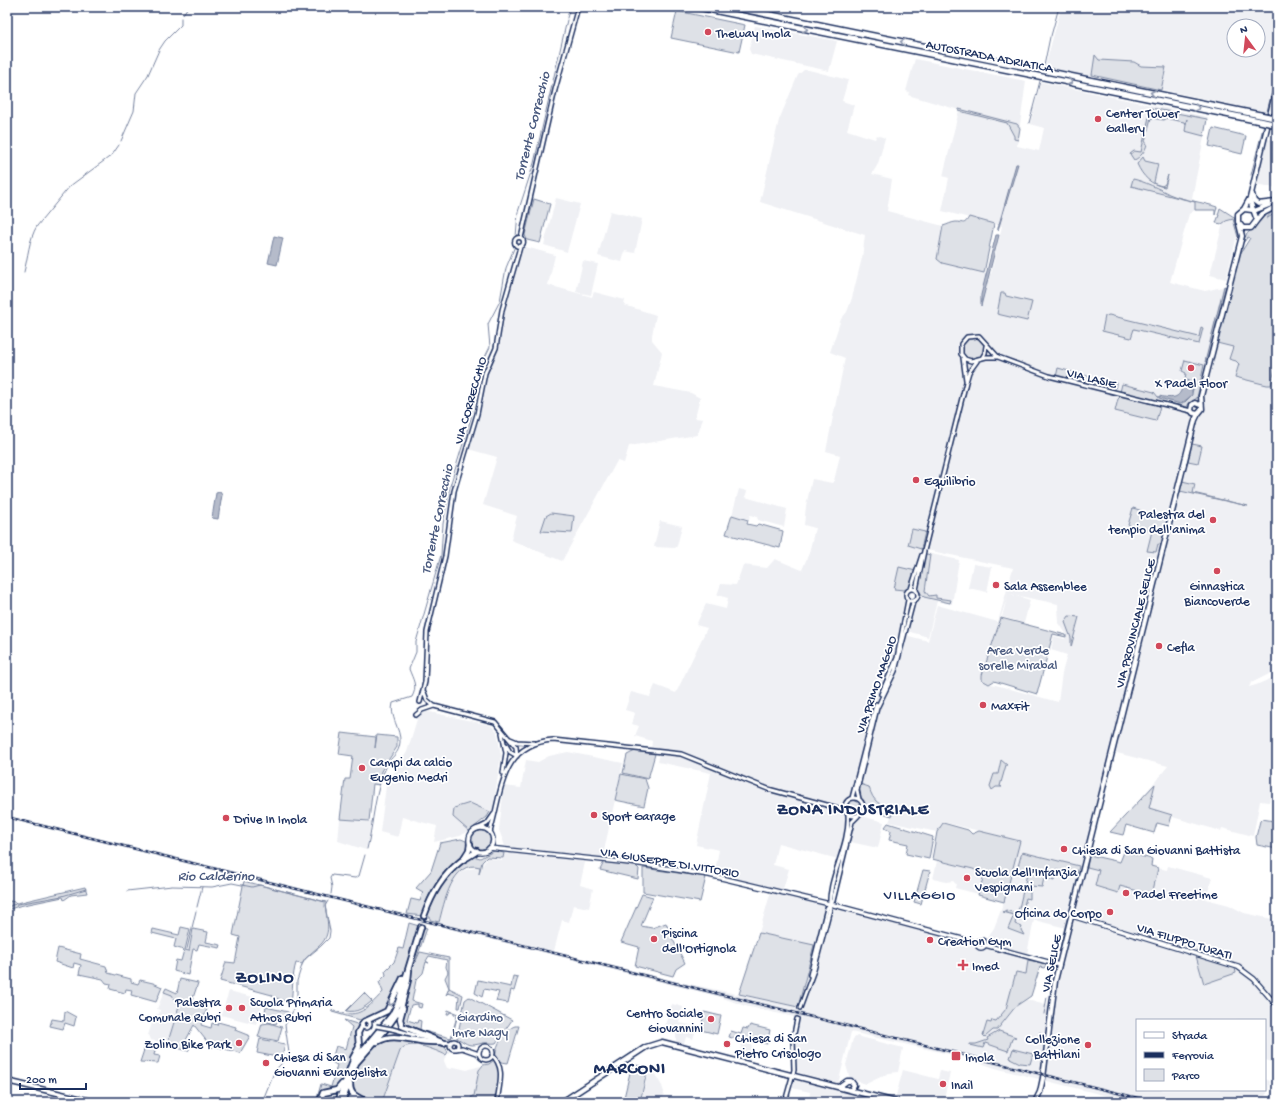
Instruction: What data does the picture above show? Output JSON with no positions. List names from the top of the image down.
{
  "streets": {
    "highway": ["AUTOSTRADA ADRIATICA"],
    "main road": [
      "VIA PROVINCIALE SELICE",
      "VIA GIUSEPPE DI VITTORIO",
      "VIA FILIPPO TURATI",
      "VIA SELICE"
    ],
    "street": ["VIA LASIE", "VIA CORRECCHIO", "VIA PRIMO MAGGIO"]
  },
  "crossings": [
    ["VIA LASIE", "VIA PROVINCIALE SELICE"],
    ["VIA LASIE", "VIA PRIMO MAGGIO"],
    ["VIA PROVINCIALE SELICE", "VIA SELICE"],
    ["VIA PRIMO MAGGIO", "VIA GIUSEPPE DI VITTORIO"],
    ["VIA GIUSEPPE DI VITTORIO", "VIA SELICE"],
    ["VIA FILIPPO TURATI", "VIA SELICE"]
  ],
  "districts": [
    "ZONA INDUSTRIALE",
    "VILLAGGIO",
    "ZOLINO",
    "MARCONI"
  ],
  "water": ["Torrente Correcchio", "Rio Calderino"],
  "parks": ["Area Verde sorelle Mirabal", "Giardino Imre Nagy"],
  "places": {
    "other": [
      "Theway Imola",
      "Center Tower Gallery",
      "X Padel Floor",
      "Equilibrio",
      "Palestra del tempio dell'anima",
      "Ginnastica Biancoverde",
      "Sala Assemblee",
      "Cefla",
      "MaxFit",
      "Campi da calcio Eugenio Medri",
      "Sport Garage",
      "Drive In Imola",
      "Chiesa di San Giovanni Battista",
      "Scuola dell'Infanzia Vespignani",
      "Padel Freetime",
      "Oficina do Corpo",
      "Piscina dell'Ortignola",
      "Creation Gym",
      "Palestra Comunale Rubri",
      "Scuola Primaria Athos Rubri",
      "Centro Sociale Giovannini",
      "Zolino Bike Park",
      "Chiesa di San Pietro Crisologo",
      "Collezione Battilani",
      "Chiesa di San Giovanni Evangelista",
      "Inail"
    ],
    "health": ["Imed"],
    "transit": ["Imola"]
  },
  "legend": ["Strada", "Ferrovia", "Parco"],
  "scale_bar": "200 m",
  "north": "top"
}
